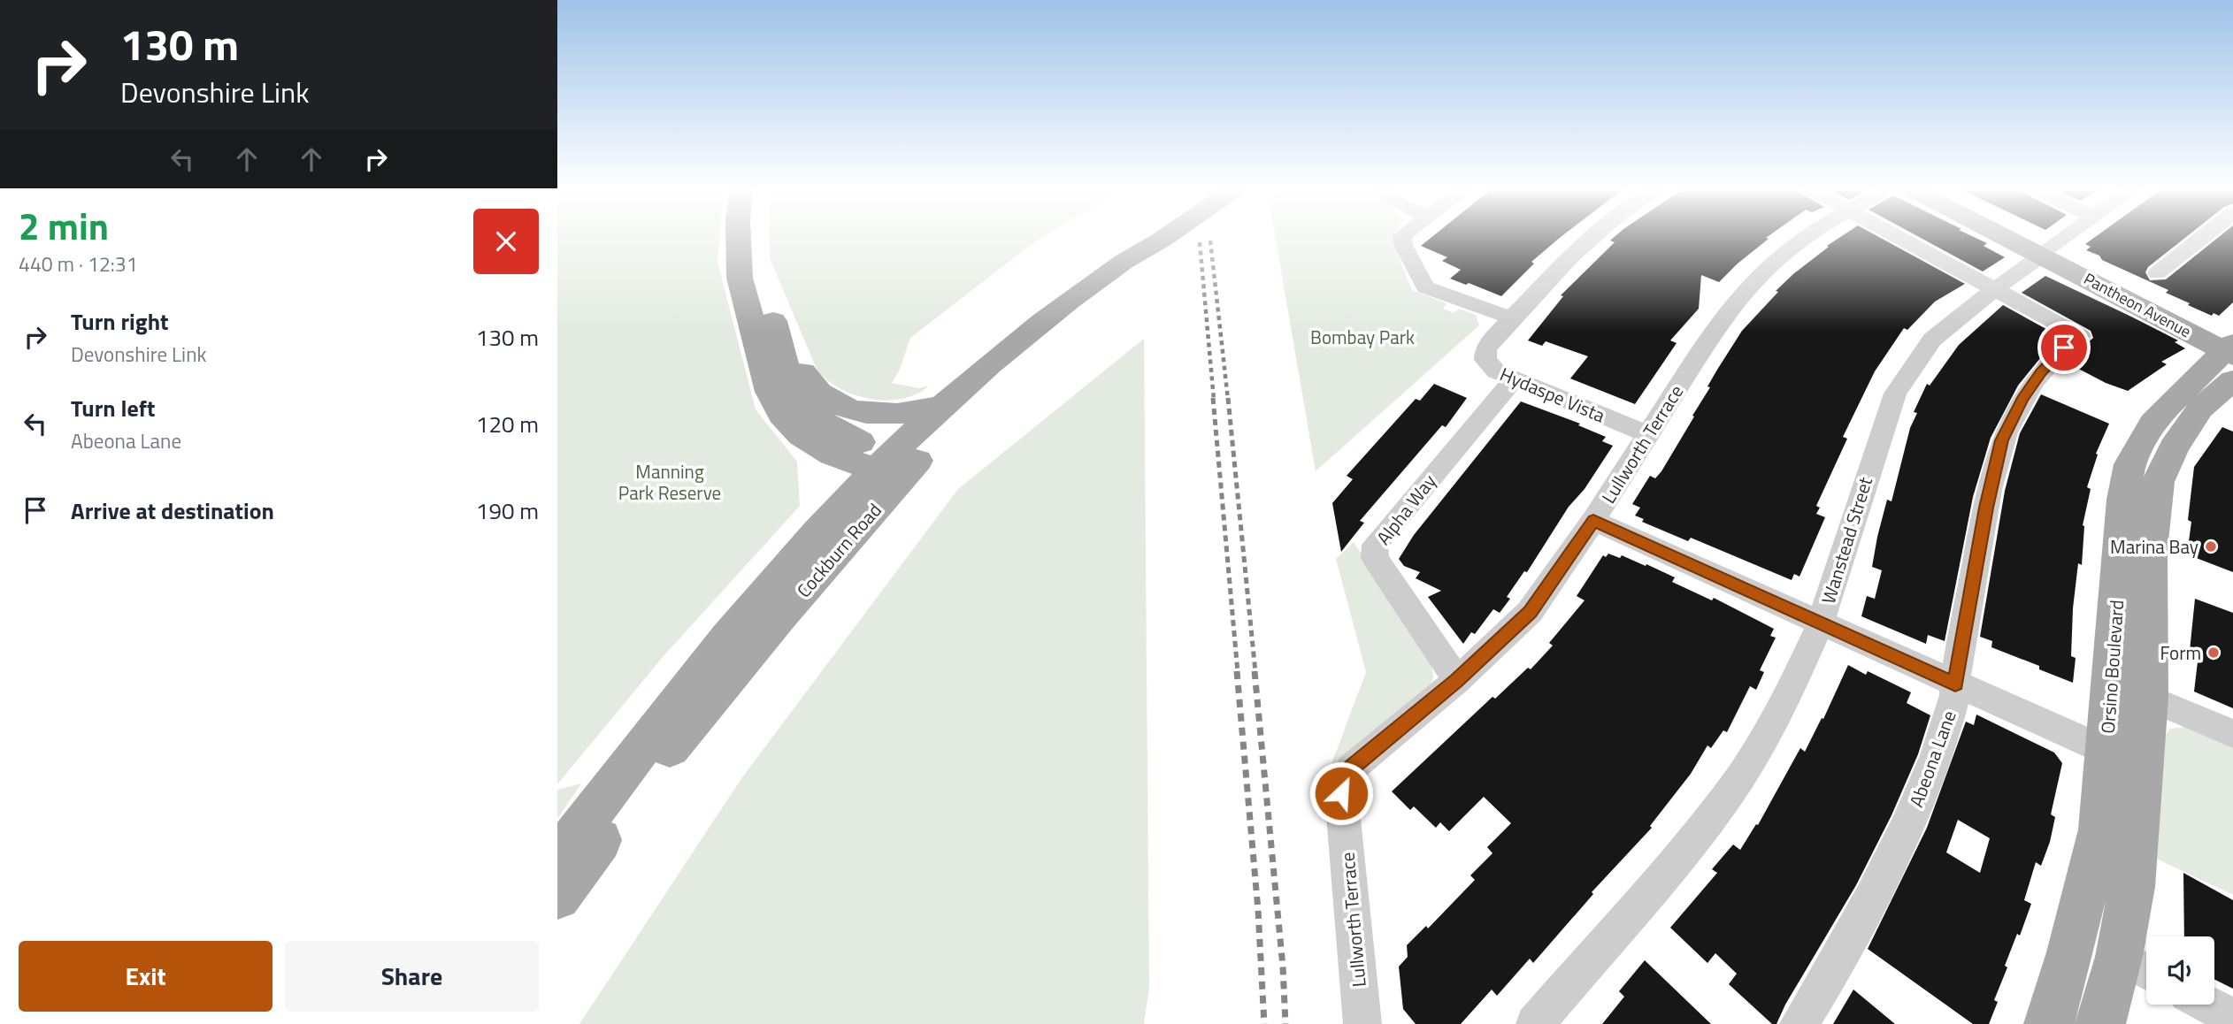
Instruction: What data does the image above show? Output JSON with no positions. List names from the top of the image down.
{
  "streets": {
    "main road": ["Pantheon Avenue", "Cockburn Road", "Orsino Boulevard"],
    "street": [
      "Hydaspe Vista",
      "Lullworth Terrace",
      "Alpha Way",
      "Wanstead Street",
      "Abeona Lane"
    ]
  },
  "crossings": [
    ["Pantheon Avenue", "Wanstead Street"],
    ["Pantheon Avenue", "Orsino Boulevard"],
    ["Hydaspe Vista", "Lullworth Terrace"],
    ["Hydaspe Vista", "Alpha Way"],
    ["Lullworth Terrace", "Alpha Way"],
    ["Wanstead Street", "Abeona Lane"]
  ],
  "parks": ["Bombay Park", "Manning Park Reserve"],
  "places": ["Marina Bay", "Form"],
  "page": {
    "turn": ["130 m", "Devonshire Link"],
    "heading": ["2 min", "440 m · 12:31"],
    "list": [
      {
        "name": "Turn right",
        "note": "Devonshire Link",
        "value": "130 m"
      },
      {
        "name": "Turn left",
        "note": "Abeona Lane",
        "value": "120 m"
      },
      {
        "name": "Arrive at destination",
        "value": "190 m"
      }
    ],
    "buttons": ["Exit", "Share"]
  }
}
